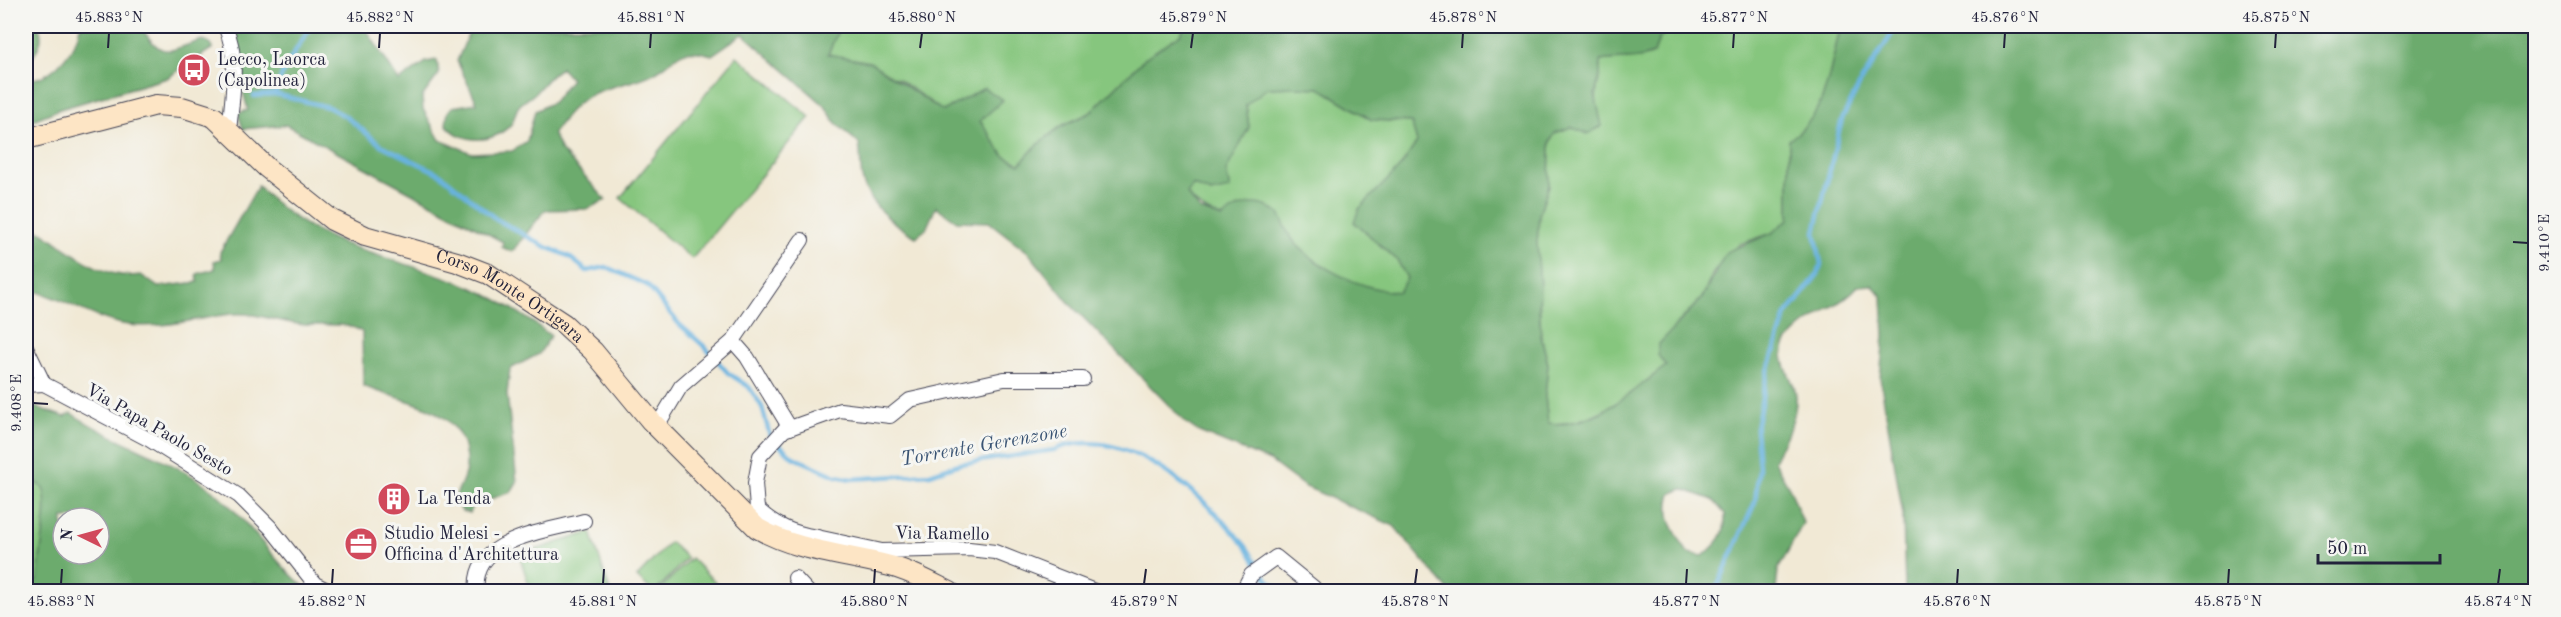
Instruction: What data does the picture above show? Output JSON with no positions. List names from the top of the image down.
{
  "streets": {
    "main road": ["Corso Monte Ortigara"],
    "street": ["Via Papa Paolo Sesto", "Via Ramello"]
  },
  "crossings": [
    ["Corso Monte Ortigara", "Via Ramello"]
  ],
  "water": ["Torrente Gerenzone"],
  "places": {
    "bus stop": ["Lecco, Laorca (Capolinea)"],
    "building": ["La Tenda"],
    "office": ["Studio Melesi - Officina d'Architettura"]
  },
  "scale_bar": "50 m",
  "north": "left",
  "coordinates": [
    "45.883°N",
    "45.882°N",
    "45.881°N",
    "45.880°N",
    "45.879°N",
    "45.878°N",
    "45.877°N",
    "45.876°N",
    "45.875°N",
    "9.410°E",
    "9.408°E",
    "45.874°N"
  ]
}
